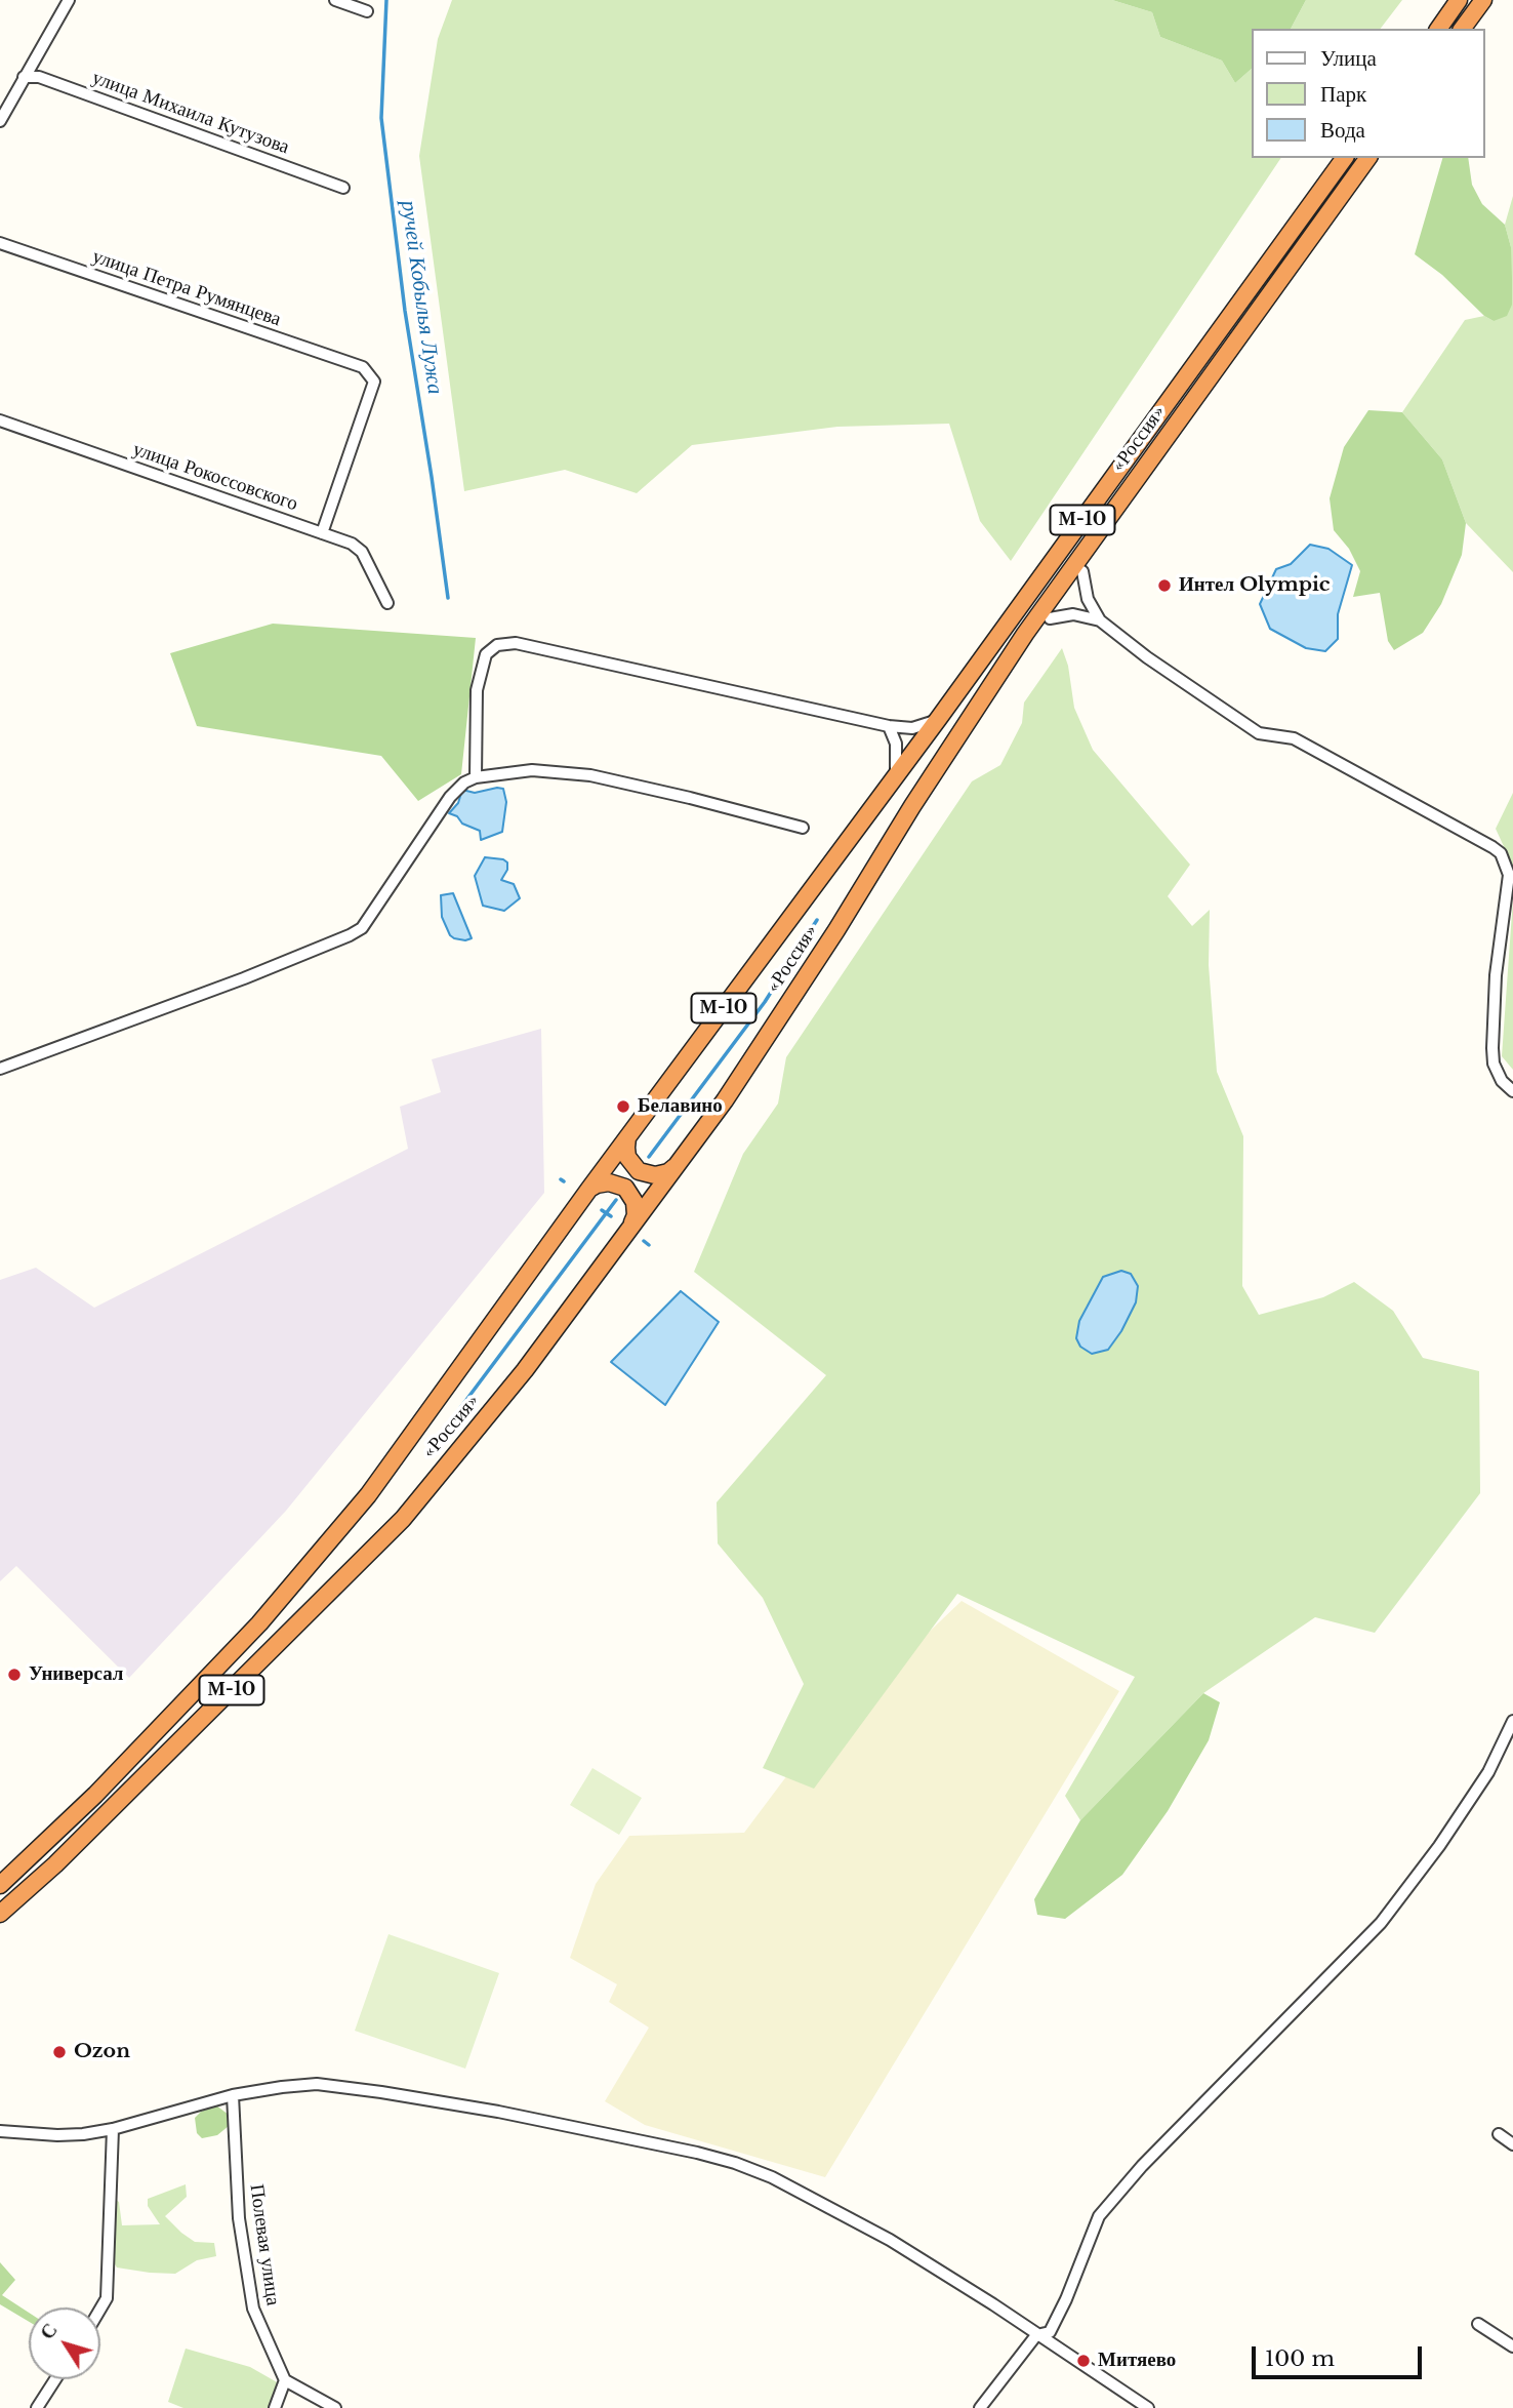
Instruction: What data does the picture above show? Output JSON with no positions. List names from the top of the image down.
{
  "streets": {
    "highway": ["«Россия»", "М-10"],
    "street": [
      "улица Михаила Кутузова",
      "улица Петра Румянцева",
      "улица Рокоссовского",
      "Полевая улица"
    ]
  },
  "crossings": [
    ["улица Петра Румянцева", "улица Рокоссовского"]
  ],
  "water": ["ручей Кобылья Лужа"],
  "places": [
    "Интел Olympic",
    "Белавино",
    "Универсал",
    "Ozon",
    "Митяево"
  ],
  "legend": ["Улица", "Парк", "Вода"],
  "scale_bar": "100 m",
  "north": "top left"
}
